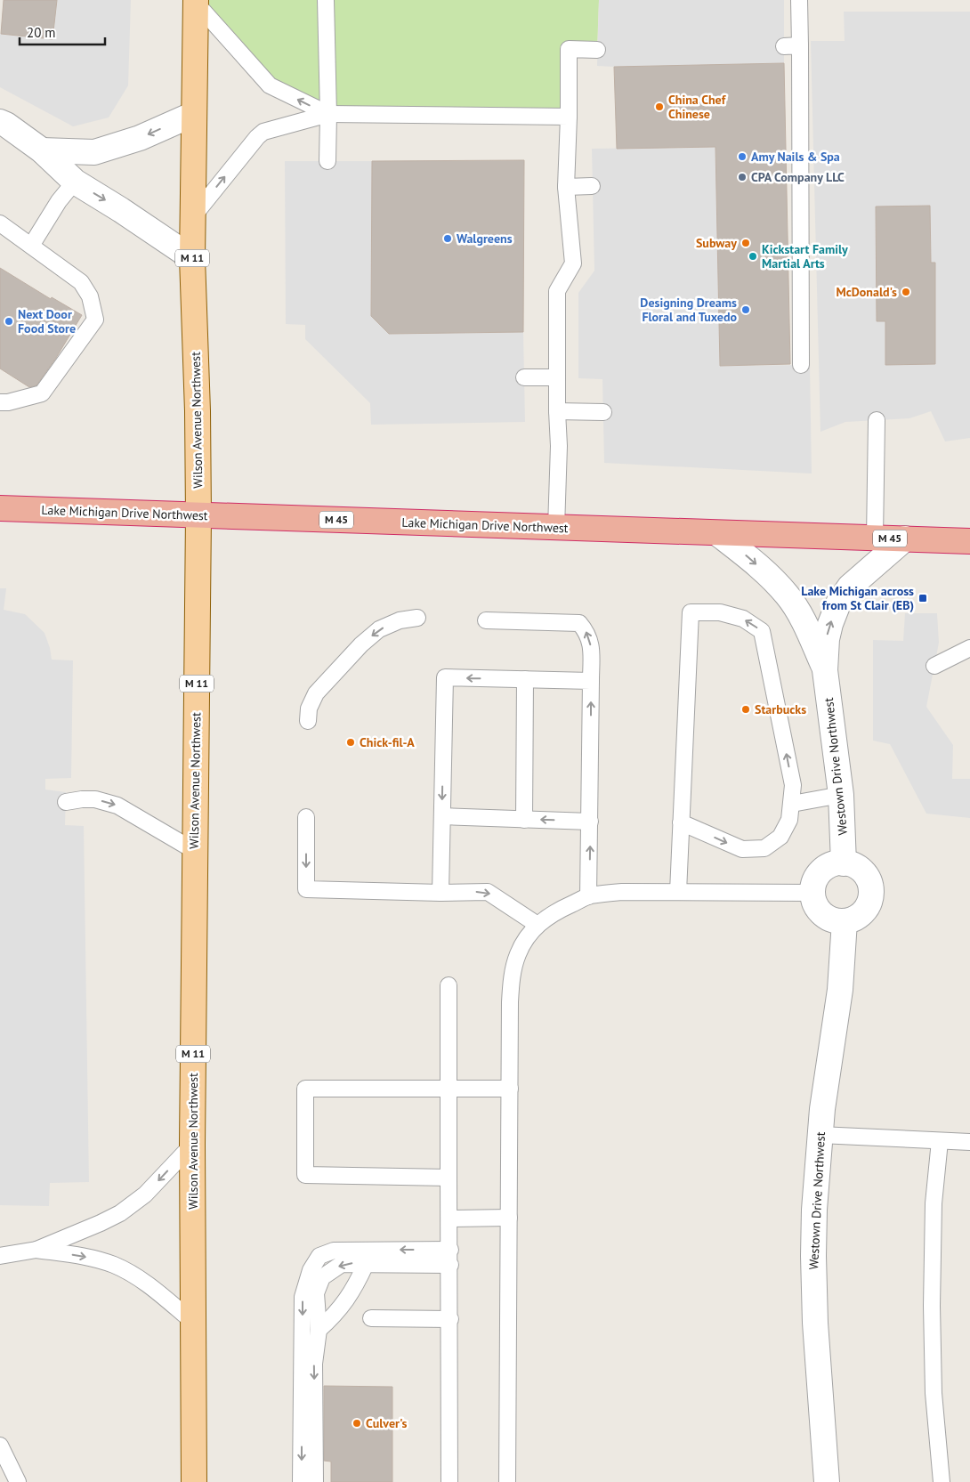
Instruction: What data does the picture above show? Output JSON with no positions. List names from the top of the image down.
{
  "streets": {
    "highway": ["Lake Michigan Drive Northwest", "M 45"],
    "main road": ["M 11", "Wilson Avenue Northwest"],
    "street": ["Westown Drive Northwest"]
  },
  "crossings": [
    ["Wilson Avenue Northwest", "Lake Michigan Drive Northwest"],
    ["Lake Michigan Drive Northwest", "Westown Drive Northwest"]
  ],
  "places": {
    "other": [
      "China Chef Chinese",
      "Amy Nails & Spa",
      "CPA Company LLC",
      "Walgreens",
      "Subway",
      "Kickstart Family Martial Arts",
      "McDonald's",
      "Designing Dreams Floral and Tuxedo",
      "Next Door Food Store",
      "Starbucks",
      "Chick-fil-A",
      "Culver's"
    ],
    "transit": ["Lake Michigan across from St Clair (EB)"]
  },
  "scale_bar": "20 m"
}
